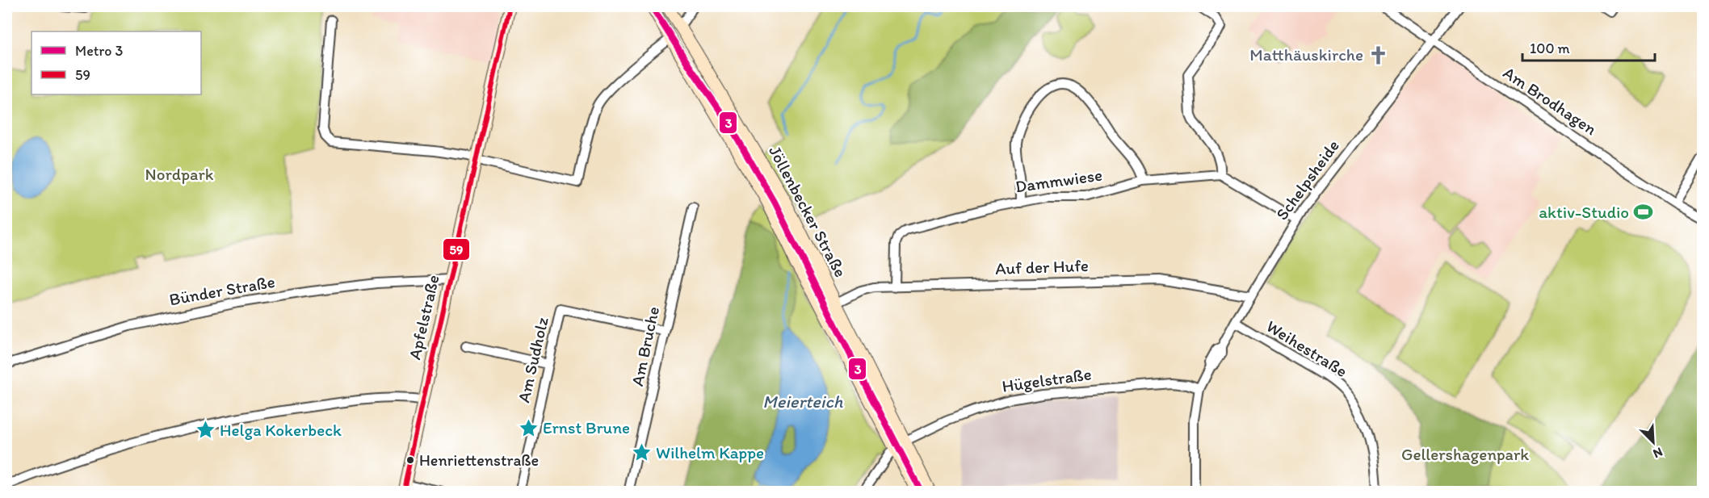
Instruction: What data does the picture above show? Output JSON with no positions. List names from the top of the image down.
{
  "streets": {
    "main road": ["Jöllenbecker Straße", "Apfelstraße"],
    "street": [
      "Am Brodhagen",
      "Schelpsheide",
      "Dammwiese",
      "Auf der Hufe",
      "Bünder Straße",
      "Am Bruche",
      "Weihestraße",
      "Am Sudholz",
      "Hügelstraße"
    ]
  },
  "crossings": [
    ["Am Brodhagen", "Schelpsheide"],
    ["Schelpsheide", "Auf der Hufe"],
    ["Schelpsheide", "Weihestraße"],
    ["Schelpsheide", "Hügelstraße"],
    ["Dammwiese", "Auf der Hufe"],
    ["Jöllenbecker Straße", "Auf der Hufe"],
    ["Jöllenbecker Straße", "Hügelstraße"],
    ["Bünder Straße", "Apfelstraße"],
    ["Am Bruche", "Am Sudholz"]
  ],
  "water": ["Meierteich"],
  "parks": ["Nordpark", "Gellershagenpark"],
  "places": {
    "church": ["Matthäuskirche"],
    "sports": ["aktiv-Studio"],
    "place": ["Ernst Brune", "Helga Kokerbeck", "Wilhelm Kappe"],
    "other": ["Henriettenstraße"]
  },
  "lines": ["metro line 3", "transit line 59"],
  "legend": ["Metro 3", "59"],
  "scale_bar": "100 m",
  "north": "bottom right"
}
